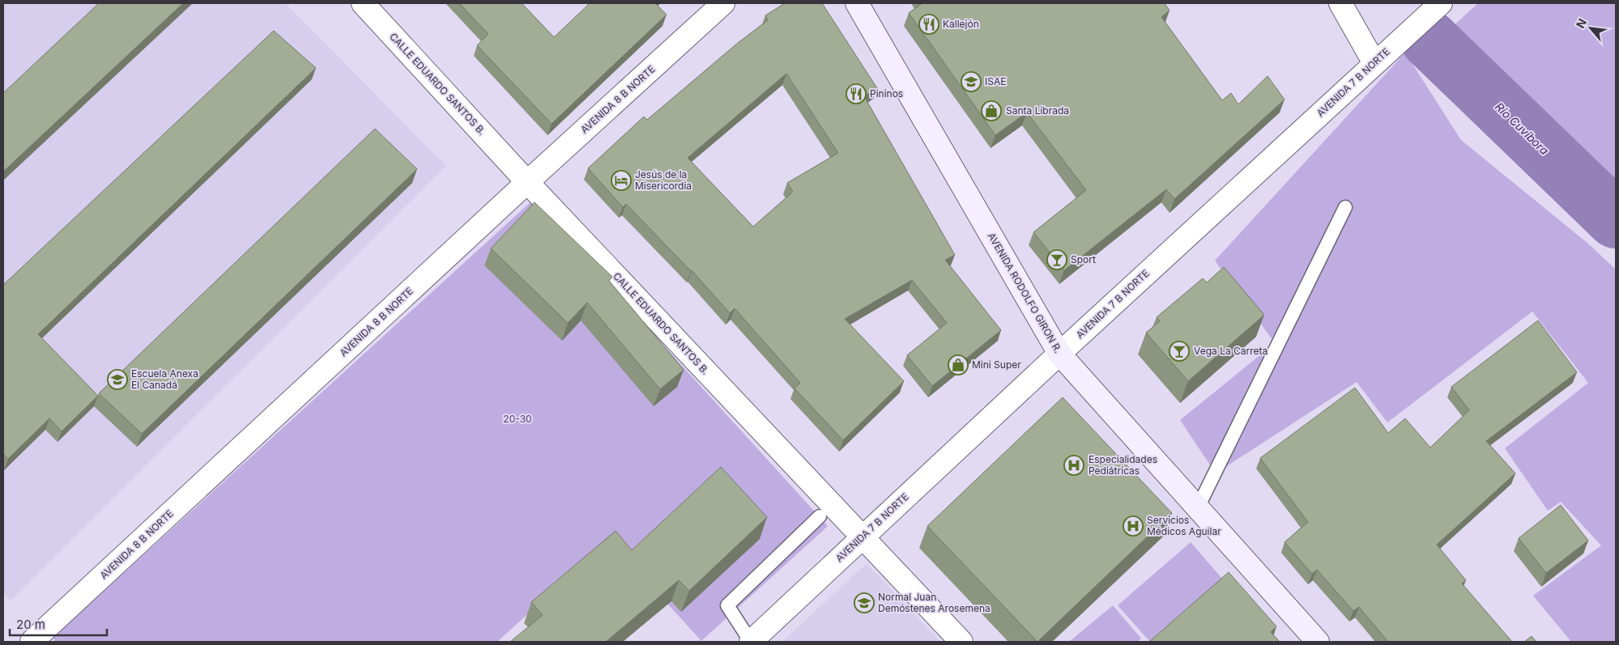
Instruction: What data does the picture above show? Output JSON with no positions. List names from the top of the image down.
{
  "streets": {
    "main road": ["AVENIDA RODOLFO GIRON R."],
    "street": ["AVENIDA 7 B NORTE", "CALLE EDUARDO SANTOS B.", "AVENIDA 8 B NORTE"]
  },
  "crossings": [
    ["AVENIDA 7 B NORTE", "CALLE EDUARDO SANTOS B."],
    ["AVENIDA 7 B NORTE", "AVENIDA RODOLFO GIRON R."],
    ["CALLE EDUARDO SANTOS B.", "AVENIDA 8 B NORTE"]
  ],
  "water": ["Río Cuvíbora"],
  "parks": ["20-30"],
  "places": {
    "restaurant": ["Kallejón", "Pininos"],
    "school or university": ["ISAE", "Escuela Anexa El Canadá", "Normal Juan Demóstenes Arosemena"],
    "shop": ["Santa Librada", "Mini Super"],
    "hotel": ["Jesús de la Misericordia"],
    "bar": ["Sport", "Vega La Carreta"],
    "hospital": ["Especialidades Pediátricas", "Servicios Médicos Aguilar"]
  },
  "scale_bar": "20 m",
  "north": "top left"
}
